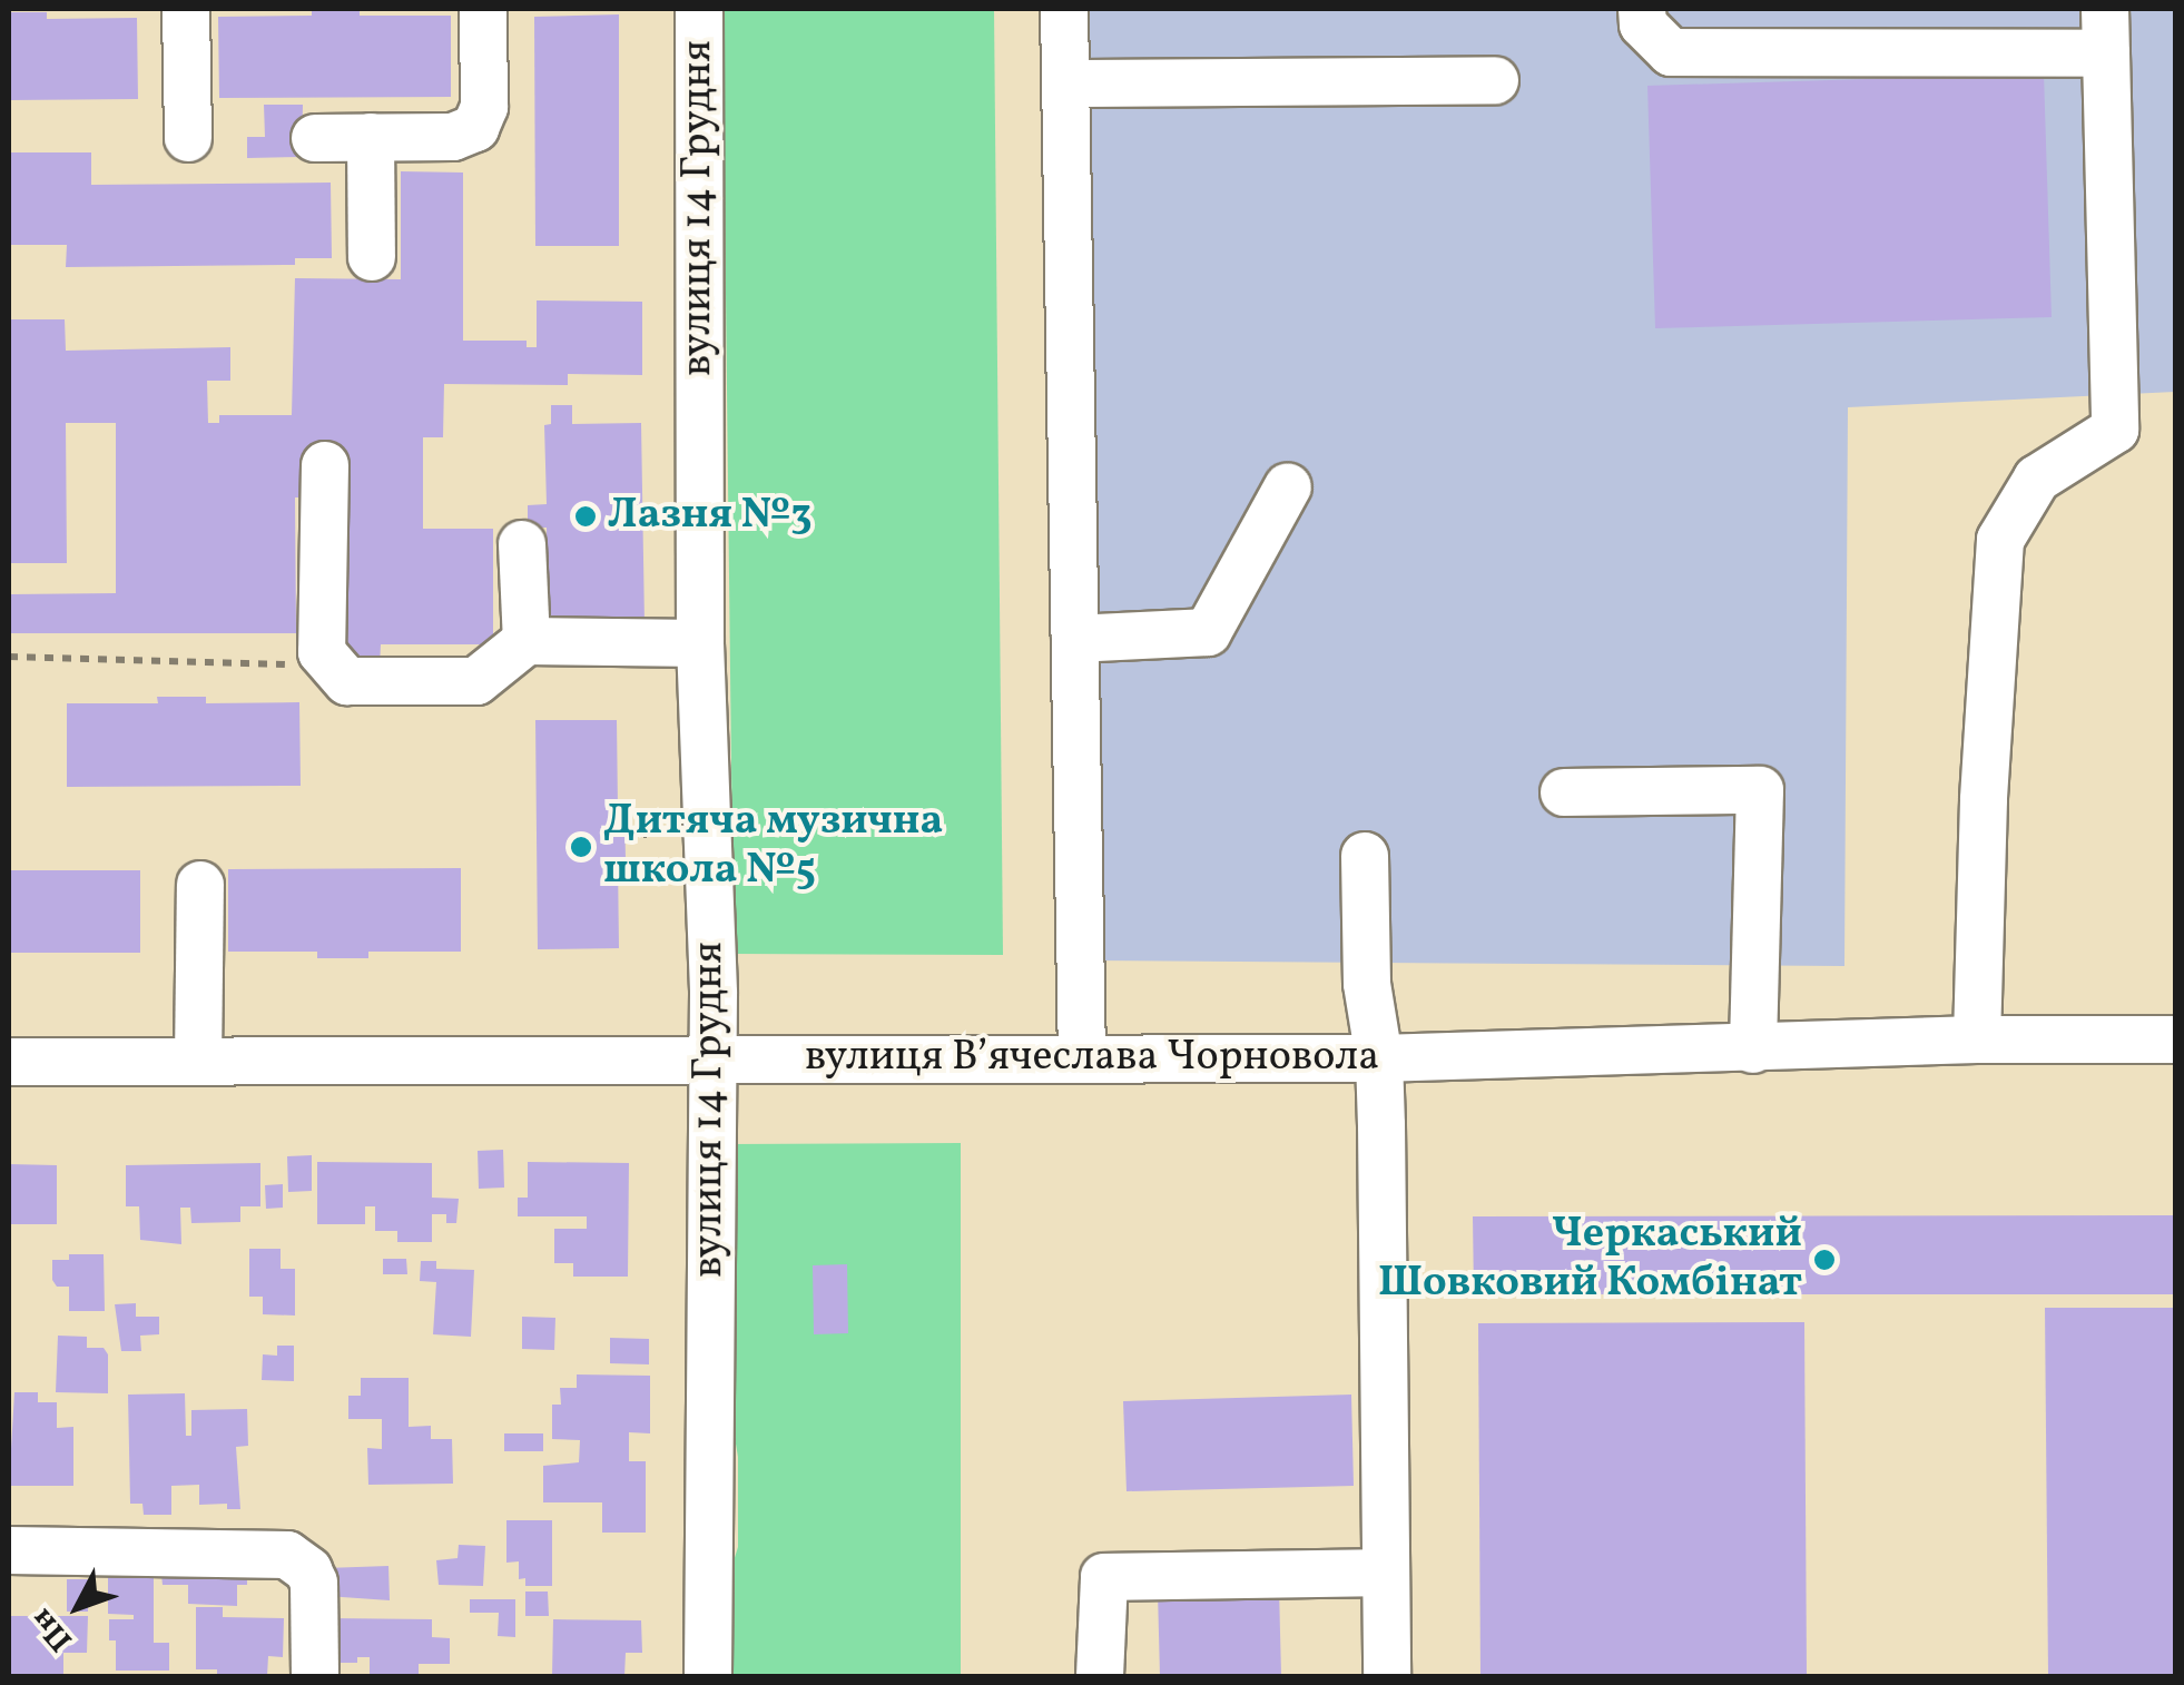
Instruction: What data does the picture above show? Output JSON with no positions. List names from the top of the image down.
{
  "streets": {
    "street": ["вулиця 14 Грудня", "вулиця Вʼячеслава Чорновола"]
  },
  "crossings": [
    ["вулиця 14 Грудня", "вулиця Вʼячеслава Чорновола"]
  ],
  "places": ["Лазня №3", "Дитяча музична школа №5", "Черкаський Шовковий Комбінат"],
  "north": "bottom left"
}
